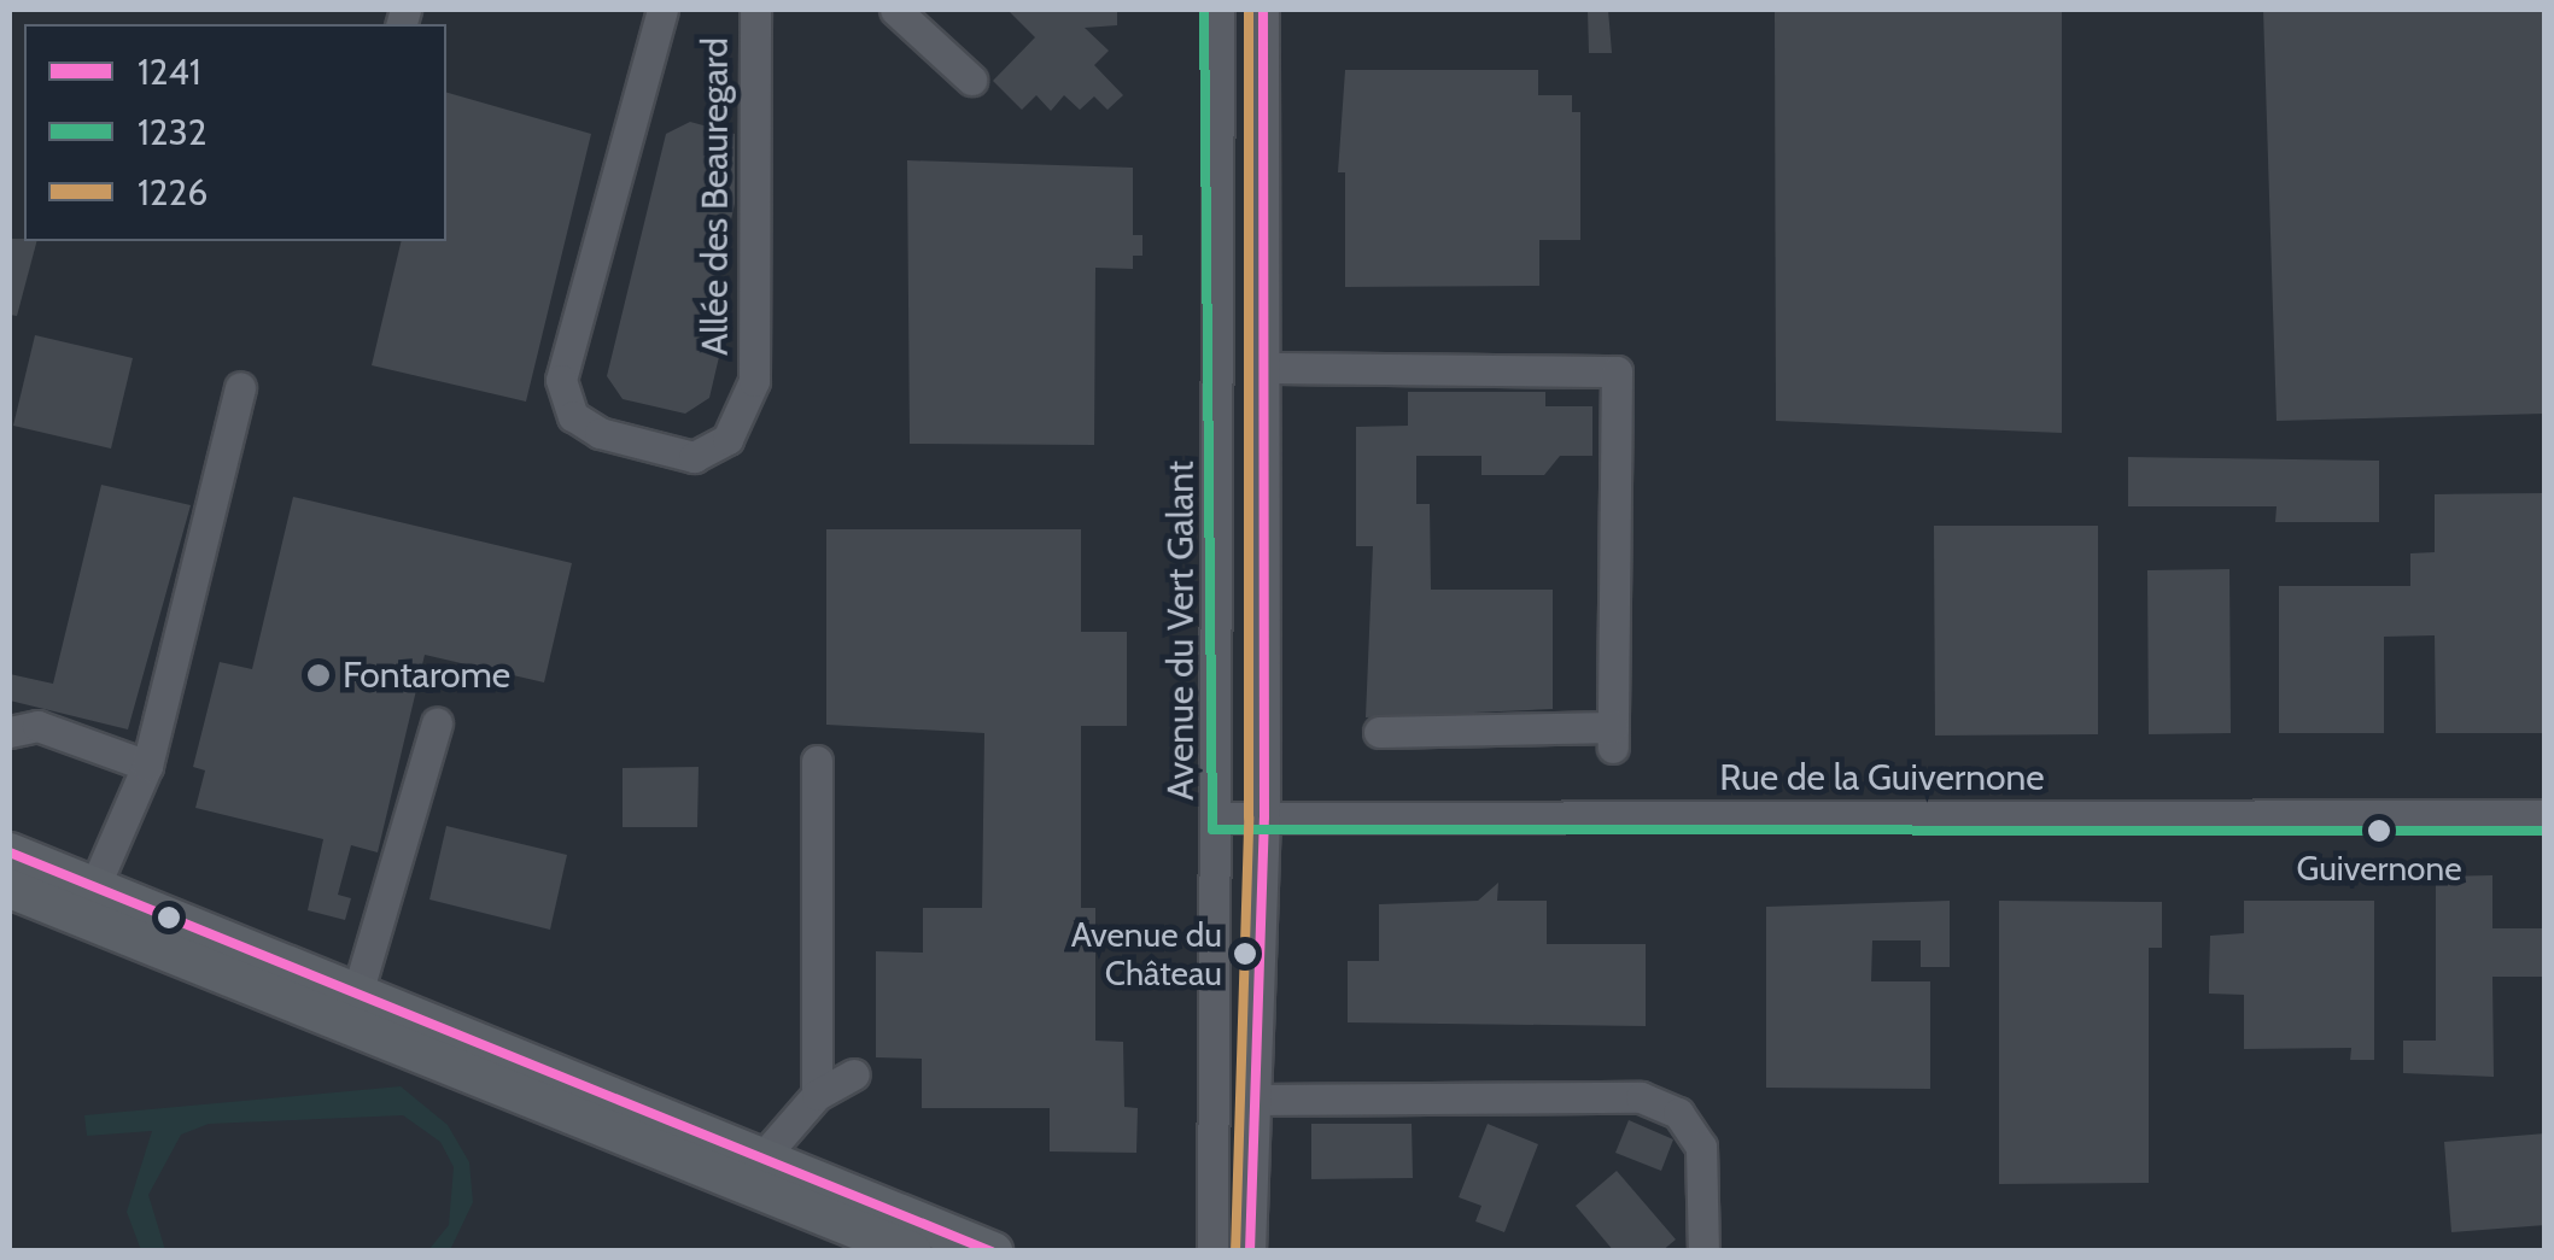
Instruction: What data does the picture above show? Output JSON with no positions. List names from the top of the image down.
{
  "streets": {
    "street": ["Allée des Beauregard", "Avenue du Vert Galant", "Rue de la Guivernone"]
  },
  "crossings": [
    ["Avenue du Vert Galant", "Rue de la Guivernone"]
  ],
  "places": ["Fontarome", "Guivernone", "Avenue du Château"],
  "lines": ["transit line 1241", "transit line 1232", "transit line 1226"],
  "legend": ["1241", "1232", "1226"]
}
